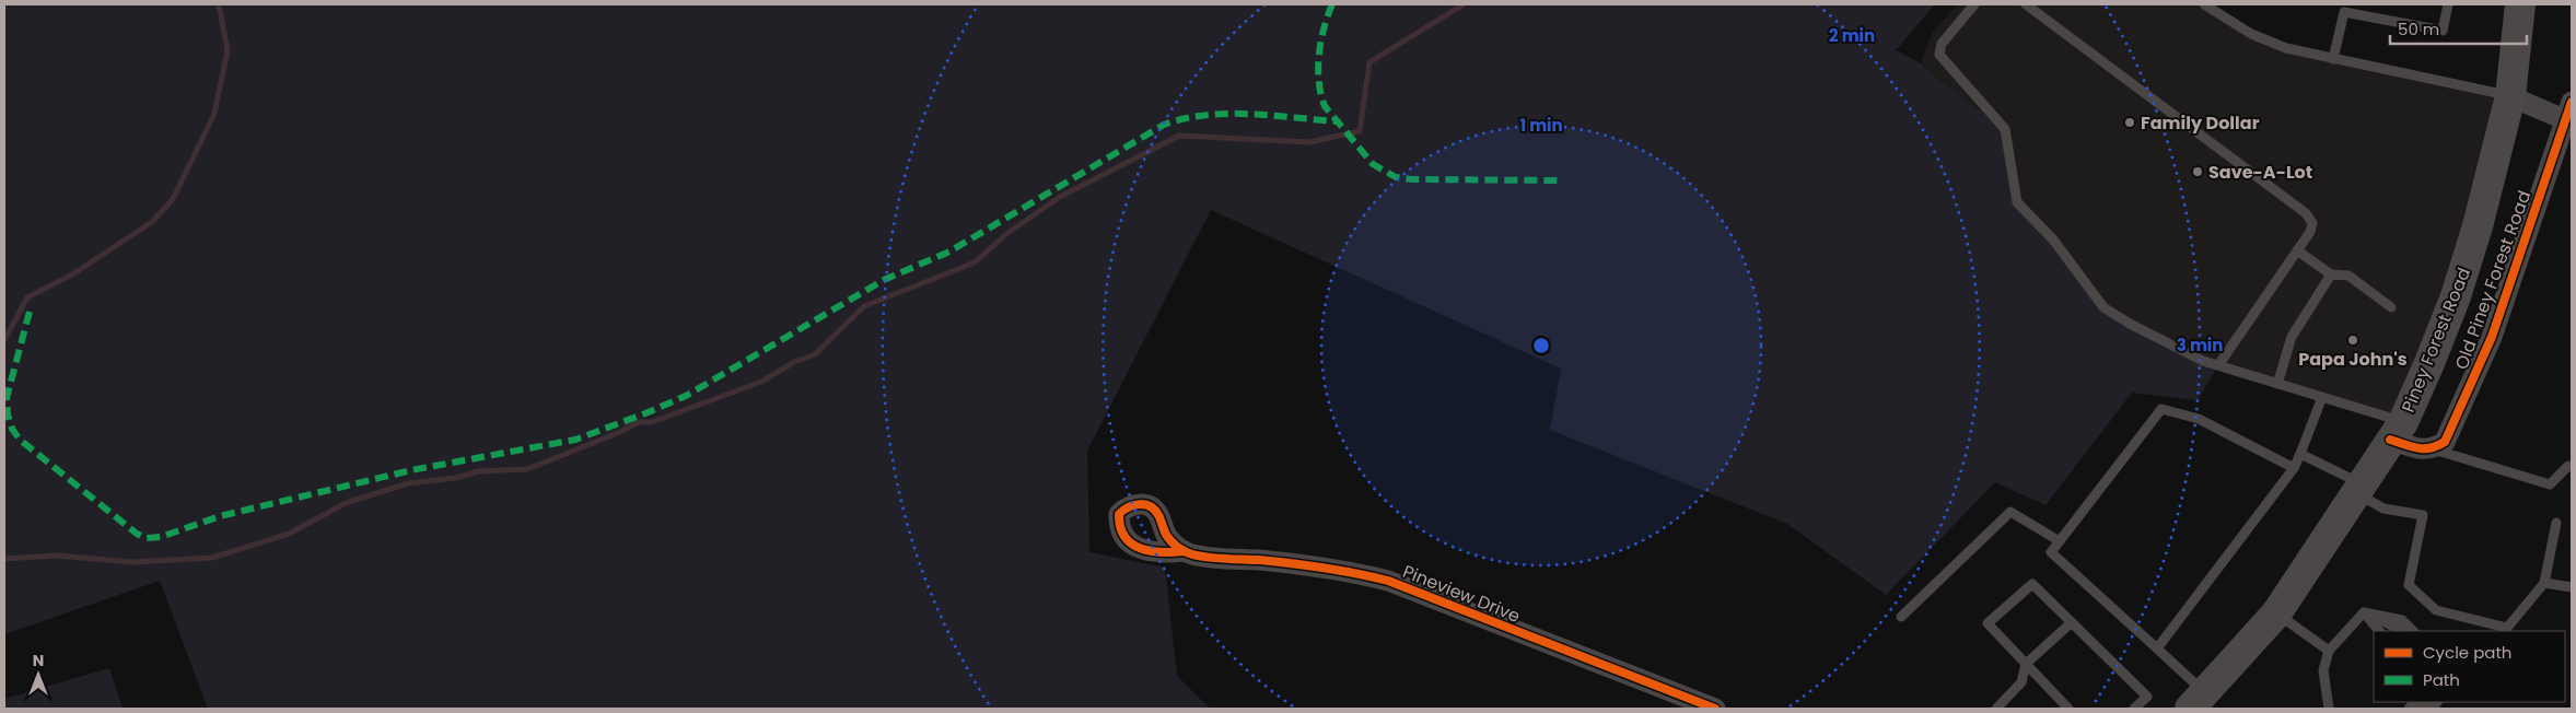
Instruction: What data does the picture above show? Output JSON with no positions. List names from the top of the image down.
{
  "streets": {
    "main road": ["Piney Forest Road"],
    "street": ["Old Piney Forest Road", "Pineview Drive"]
  },
  "crossings": [
    ["Old Piney Forest Road", "Piney Forest Road"]
  ],
  "places": ["Family Dollar", "Save-A-Lot", "Papa John's"],
  "legend": ["Cycle path", "Path"],
  "scale_bar": "50 m",
  "north": "top",
  "rings": ["2 min", "1 min", "3 min"]
}
